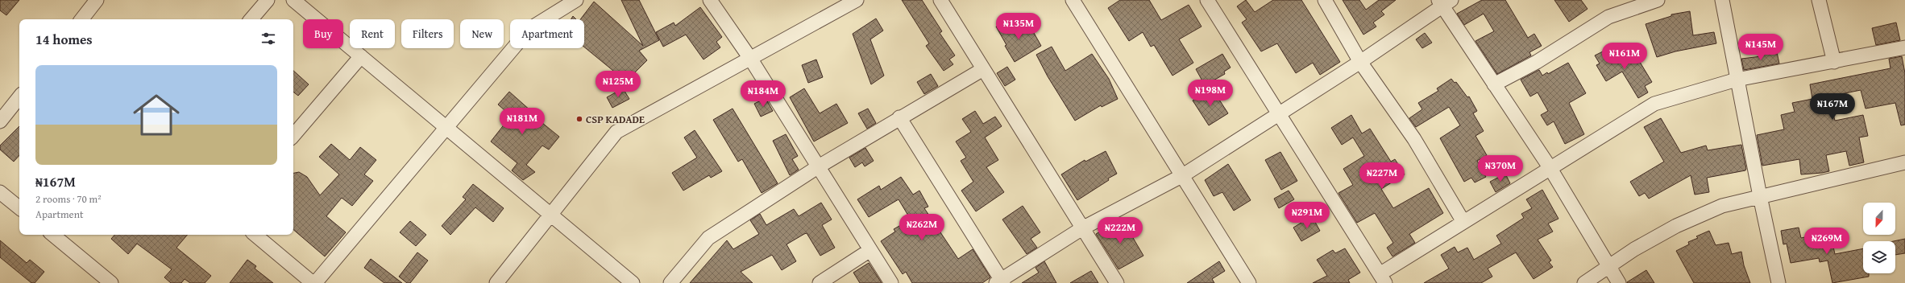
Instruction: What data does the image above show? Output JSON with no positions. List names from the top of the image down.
{
  "places": ["CSP KADADE"],
  "north": "bottom",
  "page": {
    "price": [
      "₦135M",
      "₦145M",
      "₦161M",
      "₦125M",
      "₦198M",
      "₦184M",
      "₦167M",
      "₦181M",
      "₦370M",
      "₦227M",
      "₦291M",
      "₦262M",
      "₦222M",
      "₦269M"
    ],
    "chip": [
      "Buy",
      "Rent",
      "Filters",
      "New",
      "Apartment"
    ],
    "heading": "14 homes",
    "list": [
      {
        "name": "₦167M",
        "note": "2 rooms · 70 m² · Apartment"
      }
    ]
  }
}
